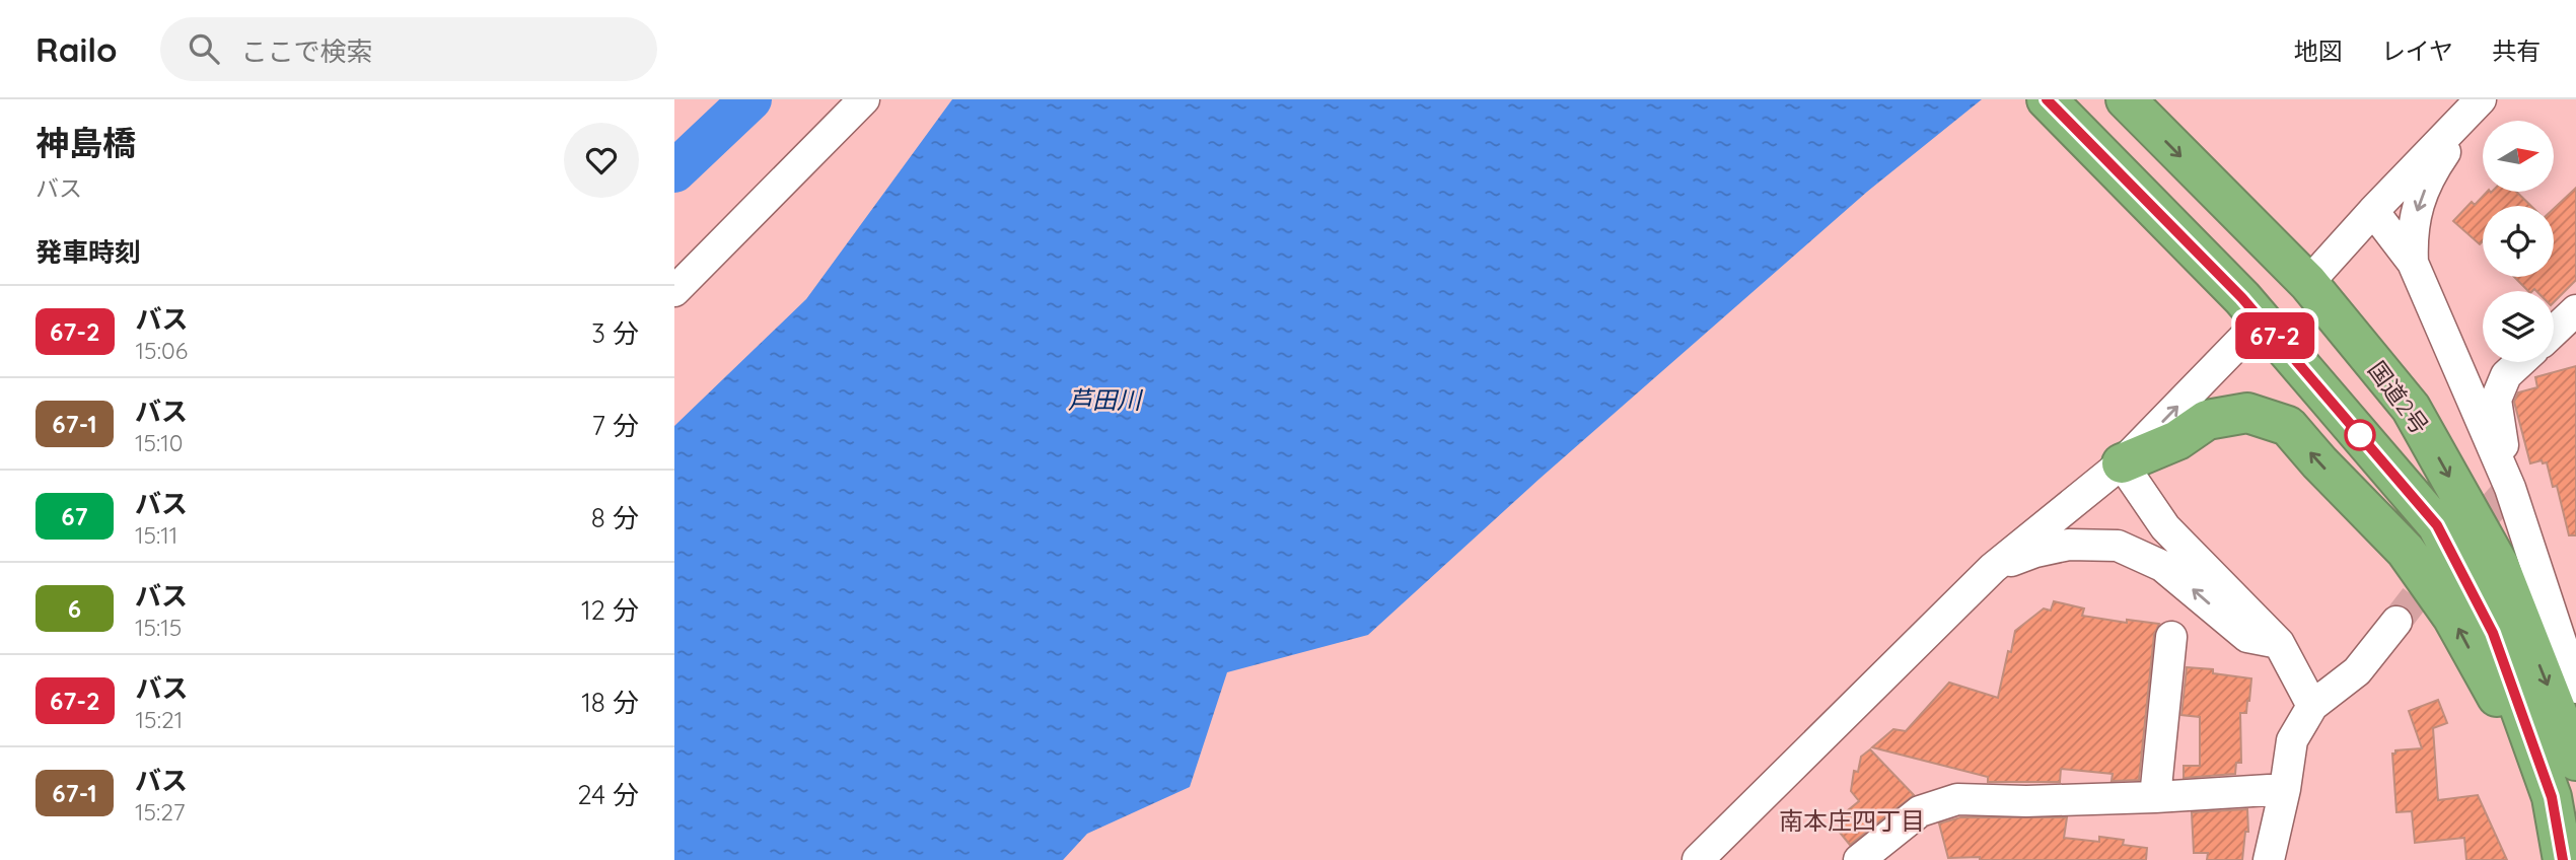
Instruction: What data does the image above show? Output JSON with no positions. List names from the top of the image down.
{
  "streets": {
    "highway": ["国道2号"]
  },
  "districts": ["南本庄四丁目"],
  "water": ["芦田川"],
  "lines": ["bus line 67-2"],
  "north": "right",
  "page": {
    "header": "Railo",
    "search": "ここで検索",
    "nav": ["地図", "レイヤ", "共有"],
    "heading": [
      ["神島橋", "バス"],
      "発車時刻"
    ],
    "on_map": "67-2",
    "list": [
      {
        "mark": "67-2",
        "name": "バス",
        "note": "15:06",
        "value": "3 分"
      },
      {
        "mark": "67-1",
        "name": "バス",
        "note": "15:10",
        "value": "7 分"
      },
      {
        "mark": "67",
        "name": "バス",
        "note": "15:11",
        "value": "8 分"
      },
      {
        "mark": "6",
        "name": "バス",
        "note": "15:15",
        "value": "12 分"
      },
      {
        "mark": "67-2",
        "name": "バス",
        "note": "15:21",
        "value": "18 分"
      },
      {
        "mark": "67-1",
        "name": "バス",
        "note": "15:27",
        "value": "24 分"
      }
    ]
  }
}
